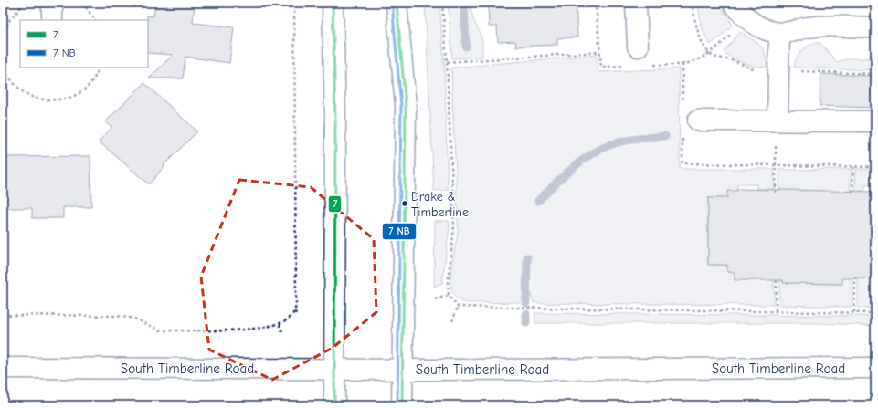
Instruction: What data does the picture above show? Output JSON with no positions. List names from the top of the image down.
{
  "streets": {
    "main road": ["South Timberline Road"]
  },
  "places": ["Drake & Timberline"],
  "lines": ["transit line 7"],
  "legend": ["7", "7 NB"]
}
